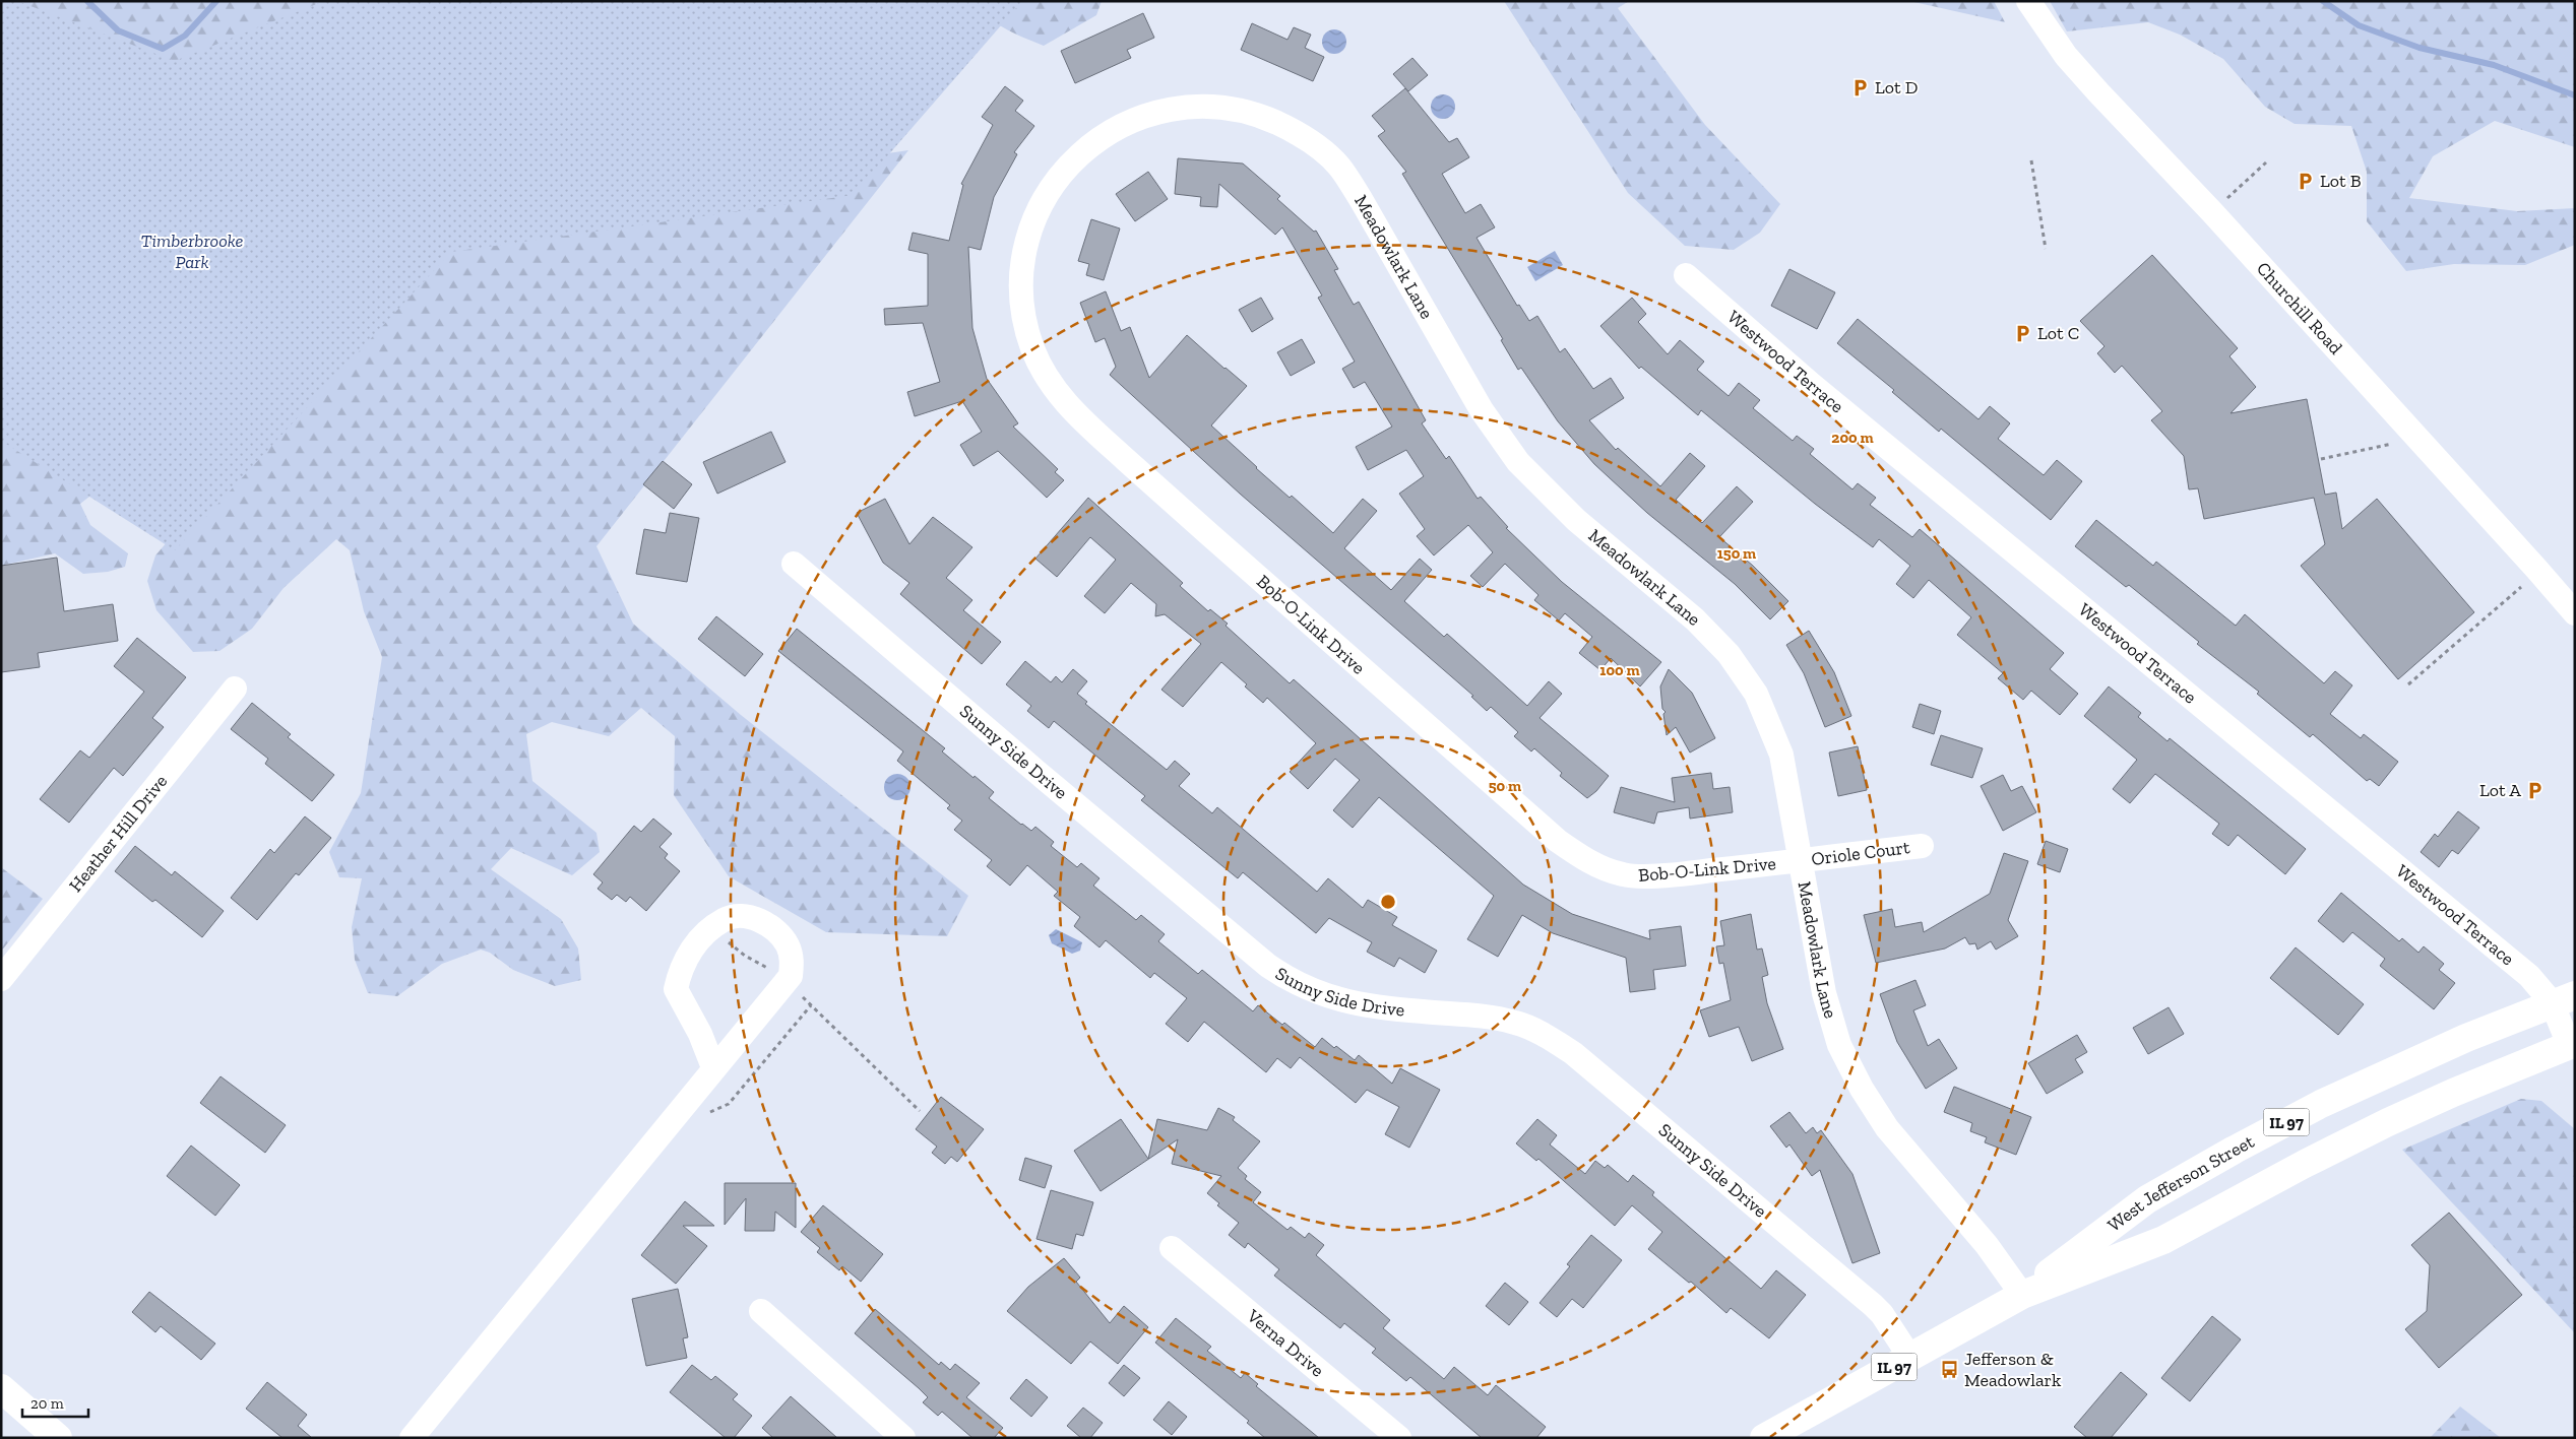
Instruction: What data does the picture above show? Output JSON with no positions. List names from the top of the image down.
{
  "streets": {
    "main road": ["IL 97", "West Jefferson Street"],
    "street": [
      "Meadowlark Lane",
      "Churchill Road",
      "Westwood Terrace",
      "Bob-O-Link Drive",
      "Sunny Side Drive",
      "Heather Hill Drive",
      "Oriole Court",
      "Verna Drive"
    ]
  },
  "crossings": [
    ["Meadowlark Lane", "Bob-O-Link Drive"],
    ["Meadowlark Lane", "Oriole Court"],
    ["Meadowlark Lane", "West Jefferson Street"],
    ["Westwood Terrace", "West Jefferson Street"],
    ["Bob-O-Link Drive", "Oriole Court"],
    ["Sunny Side Drive", "West Jefferson Street"]
  ],
  "parks": ["Timberbrooke Park"],
  "places": {
    "parking": [
      "Lot D",
      "Lot B",
      "Lot C",
      "Lot A"
    ],
    "bus stop": ["Jefferson & Meadowlark"]
  },
  "scale_bar": "20 m",
  "rings": [
    "200 m",
    "150 m",
    "100 m",
    "50 m"
  ]
}
